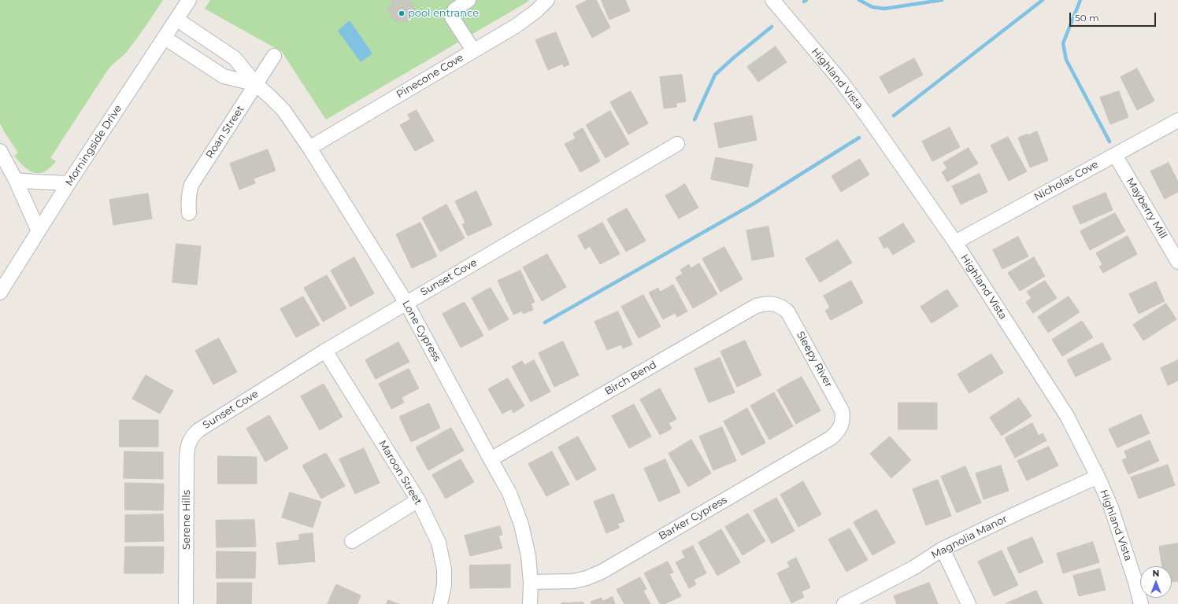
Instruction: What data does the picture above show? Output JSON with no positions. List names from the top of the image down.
{
  "streets": {
    "street": [
      "Pinecone Cove",
      "Highland Vista",
      "Roan Street",
      "Morningside Drive",
      "Nicholas Cove",
      "Mayberry Mill",
      "Sunset Cove",
      "Lone Cypress",
      "Sleepy River",
      "Birch Bend",
      "Maroon Street",
      "Barker Cypress",
      "Serene Hills",
      "Magnolia Manor"
    ]
  },
  "crossings": [
    ["Pinecone Cove", "Lone Cypress"],
    ["Highland Vista", "Nicholas Cove"],
    ["Highland Vista", "Magnolia Manor"],
    ["Roan Street", "Lone Cypress"],
    ["Morningside Drive", "Lone Cypress"],
    ["Nicholas Cove", "Mayberry Mill"],
    ["Sunset Cove", "Lone Cypress"],
    ["Sunset Cove", "Maroon Street"],
    ["Sunset Cove", "Serene Hills"],
    ["Lone Cypress", "Birch Bend"],
    ["Lone Cypress", "Barker Cypress"],
    ["Sleepy River", "Birch Bend"],
    ["Sleepy River", "Barker Cypress"]
  ],
  "places": ["pool entrance"],
  "scale_bar": "50 m",
  "north": "top"
}
